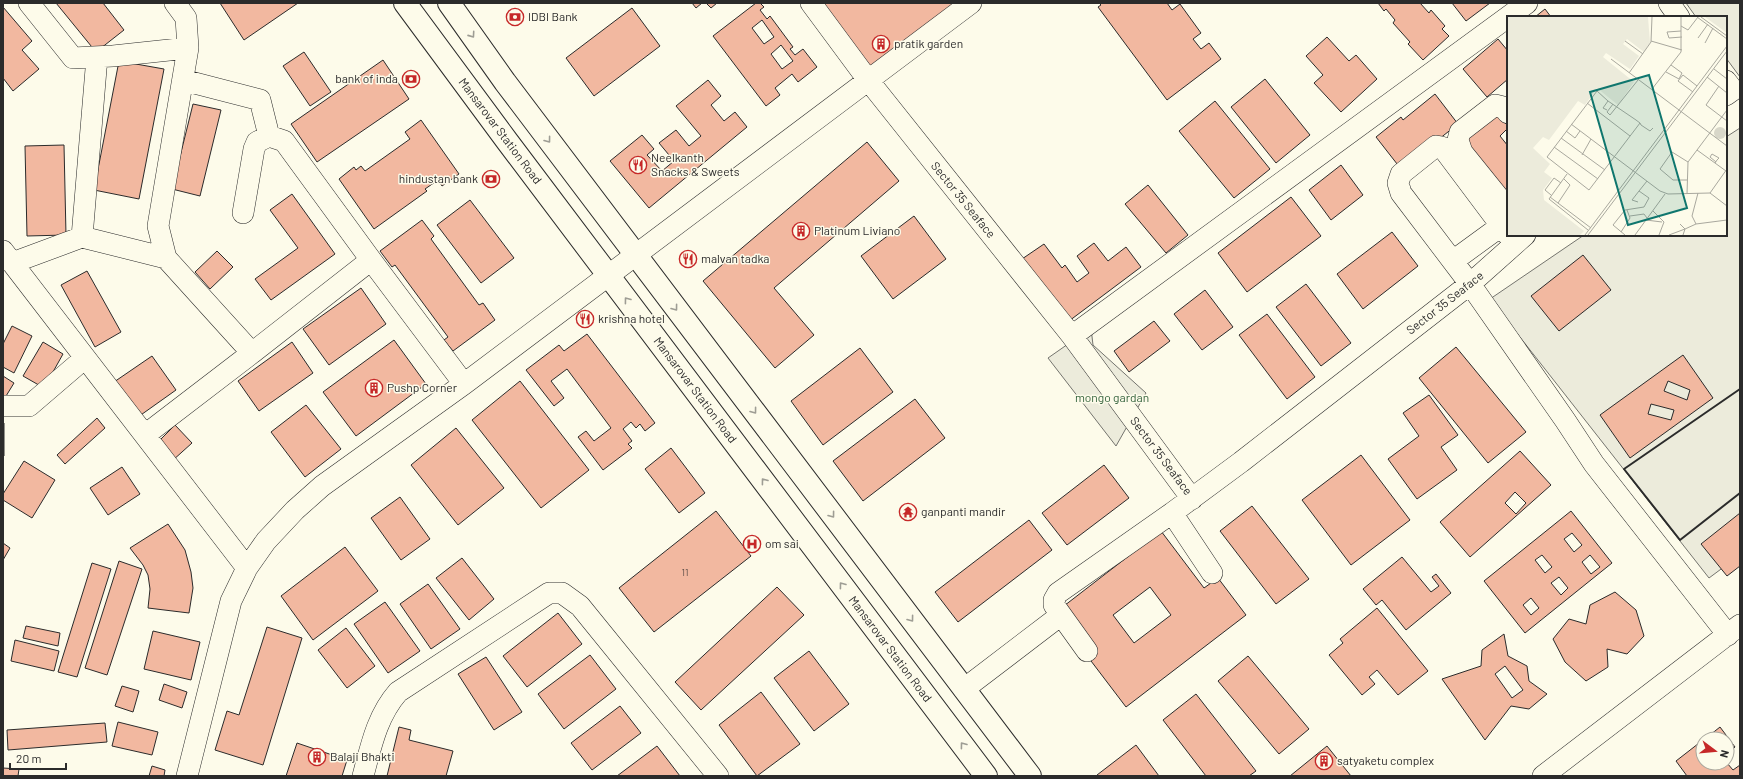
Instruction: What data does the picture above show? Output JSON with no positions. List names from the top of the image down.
{
  "streets": {
    "main road": ["Mansarovar Station Road"],
    "street": ["Sector 35 Seaface"]
  },
  "parks": ["mongo gardan"],
  "places": {
    "bank": ["IDBI Bank", "bank of inda", "hindustan bank"],
    "building": [
      "pratik garden",
      "Platinum Liviano",
      "Pushp Corner",
      "Balaji Bhakti",
      "satyaketu complex"
    ],
    "restaurant": ["Neelkanth Snacks & Sweets", "malvan tadka", "krishna hotel"],
    "temple": ["ganpanti mandir"],
    "hospital": ["om sai"]
  },
  "house_numbers": ["11"],
  "scale_bar": "20 m",
  "north": "right"
}
